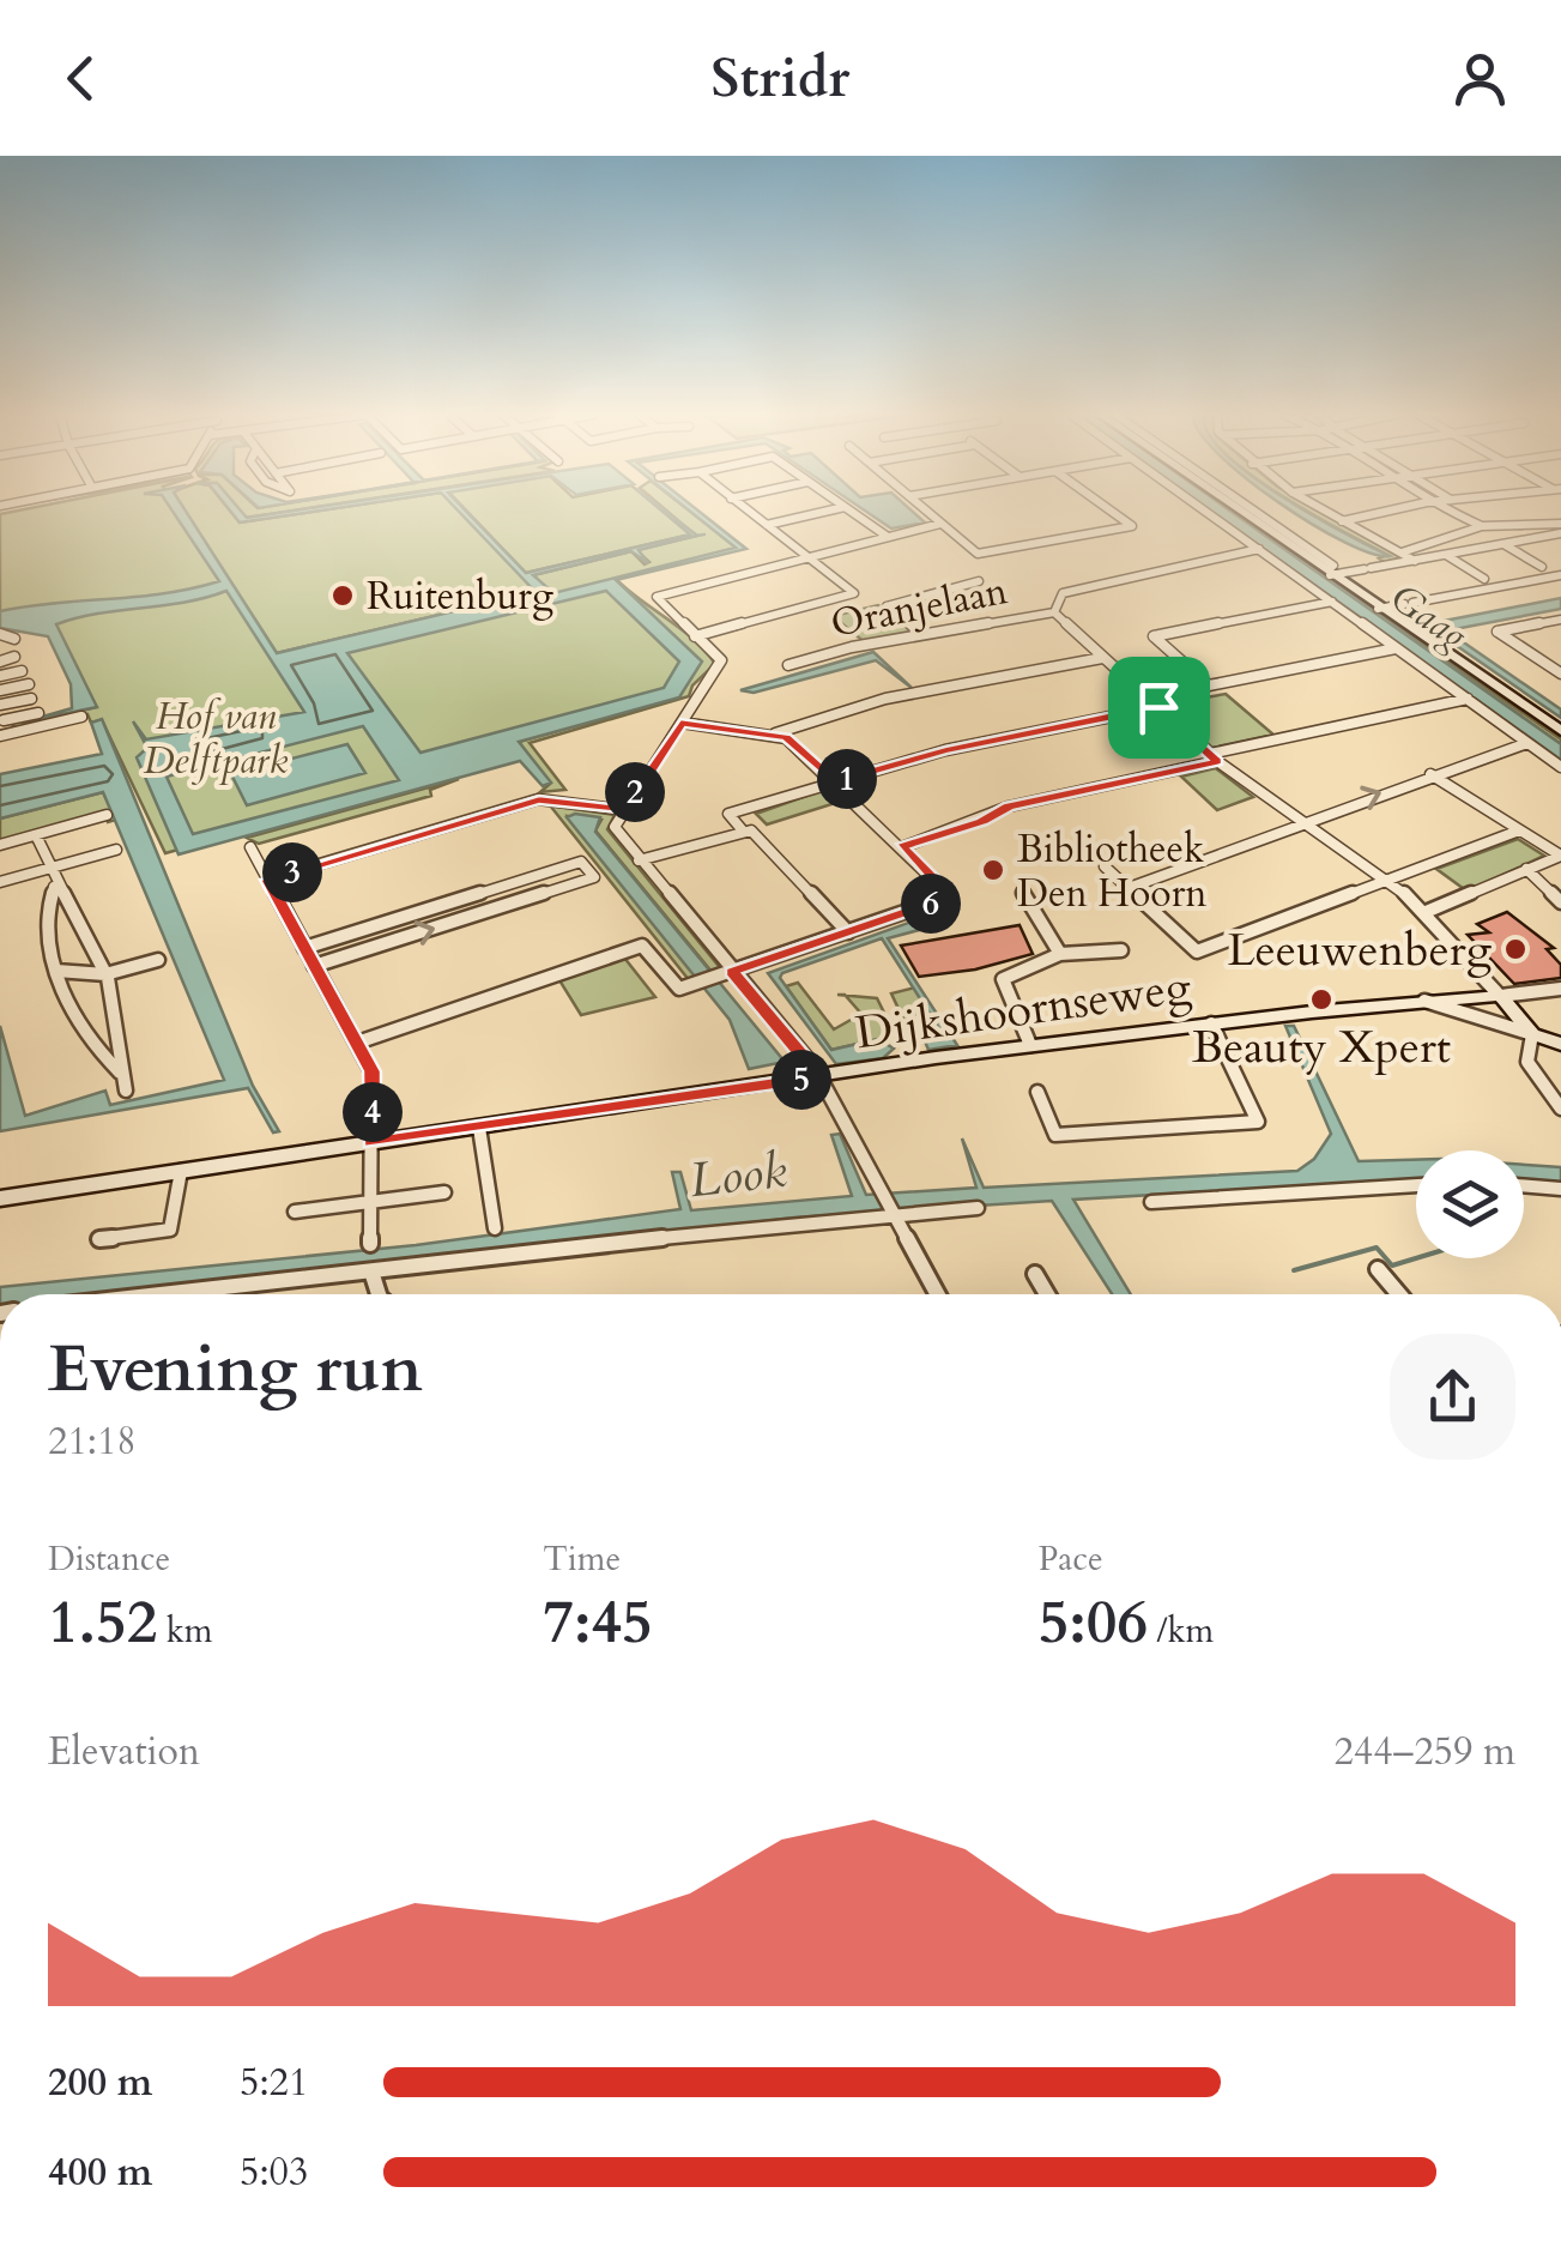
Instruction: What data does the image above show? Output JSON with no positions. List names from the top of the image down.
{
  "streets": {
    "street": ["Oranjelaan", "Dijkshoornseweg"]
  },
  "water": ["Gaag", "Look"],
  "parks": ["Hof van Delftpark"],
  "places": [
    "Ruitenburg",
    "Bibliotheek Den Hoorn",
    "Leeuwenberg",
    "Beauty Xpert"
  ],
  "page": {
    "header": "Stridr",
    "pins": [
      "1",
      "2",
      "3",
      "6",
      "5",
      "4"
    ],
    "heading": ["Evening run", "21:18"],
    "stats": [
      ["Distance", "1.52 km"],
      ["Time", "7:45"],
      ["Pace", "5:06 /km"]
    ],
    "chart": ["Elevation", "244–259 m"],
    "list": [
      {
        "name": "200 m",
        "note": "5:21"
      },
      {
        "name": "400 m",
        "note": "5:03"
      }
    ]
  }
}
